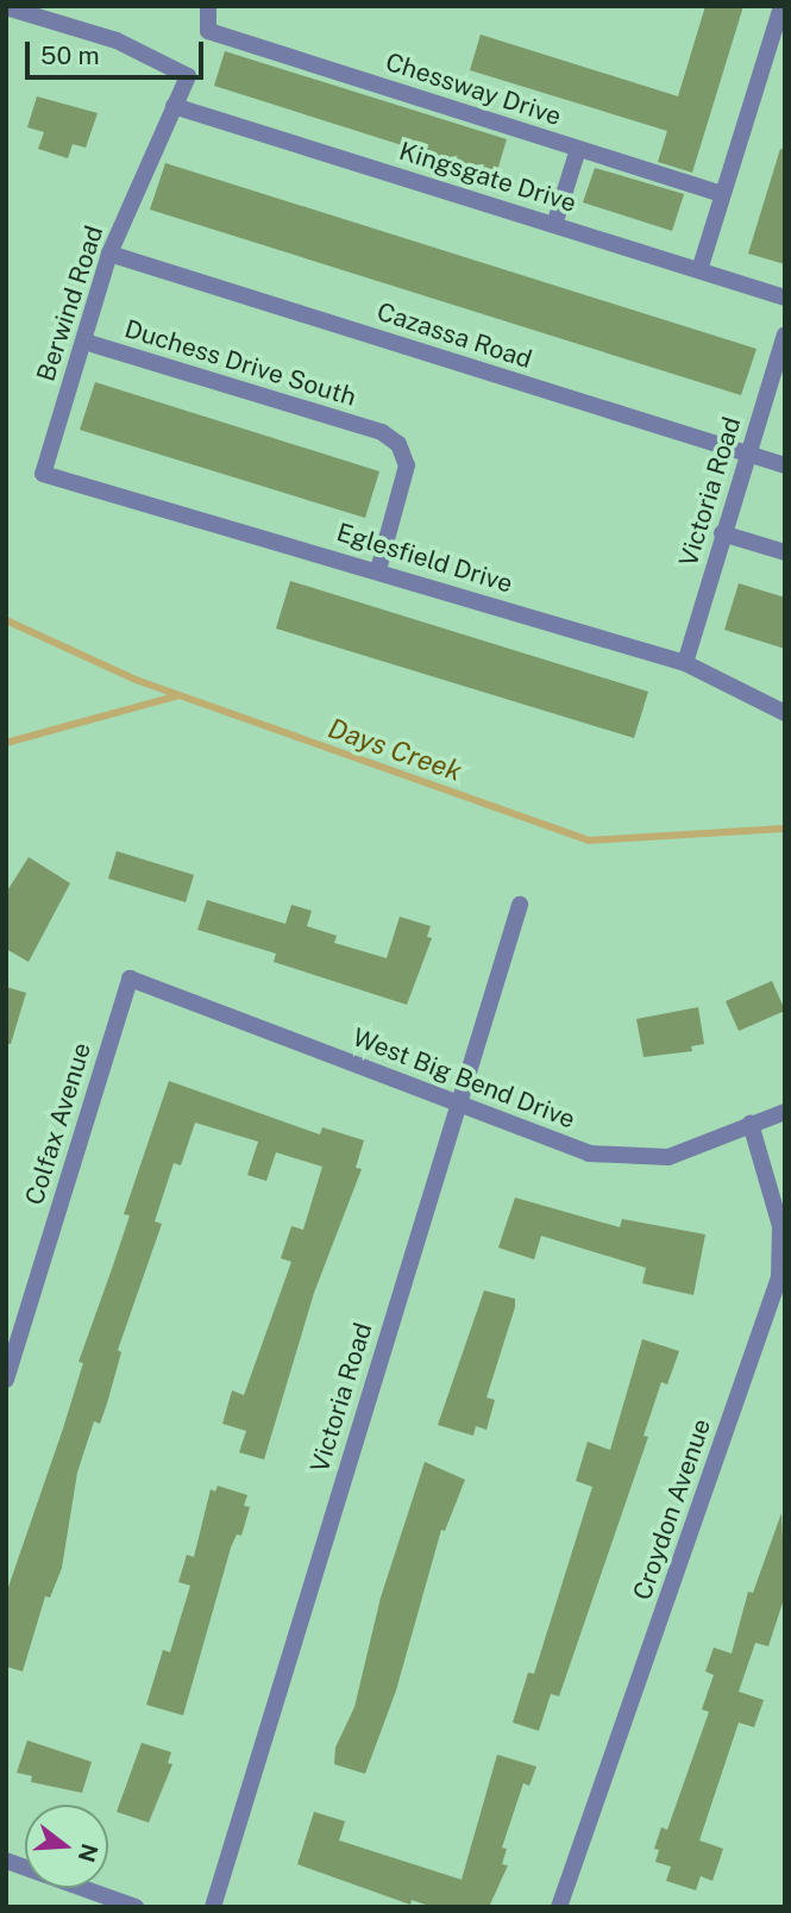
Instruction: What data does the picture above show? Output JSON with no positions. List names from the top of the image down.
{
  "streets": {
    "street": [
      "Chessway Drive",
      "Kingsgate Drive",
      "Berwind Road",
      "Cazassa Road",
      "Duchess Drive South",
      "Victoria Road",
      "Eglesfield Drive",
      "West Big Bend Drive",
      "Colfax Avenue",
      "Croydon Avenue"
    ]
  },
  "crossings": [
    ["Kingsgate Drive", "Berwind Road"],
    ["Berwind Road", "Cazassa Road"],
    ["Berwind Road", "Duchess Drive South"],
    ["Berwind Road", "Eglesfield Drive"],
    ["Cazassa Road", "Victoria Road"],
    ["Duchess Drive South", "Eglesfield Drive"],
    ["Victoria Road", "Eglesfield Drive"],
    ["Victoria Road", "West Big Bend Drive"],
    ["West Big Bend Drive", "Colfax Avenue"],
    ["West Big Bend Drive", "Croydon Avenue"]
  ],
  "water": ["Days Creek"],
  "scale_bar": "50 m",
  "north": "right"
}
